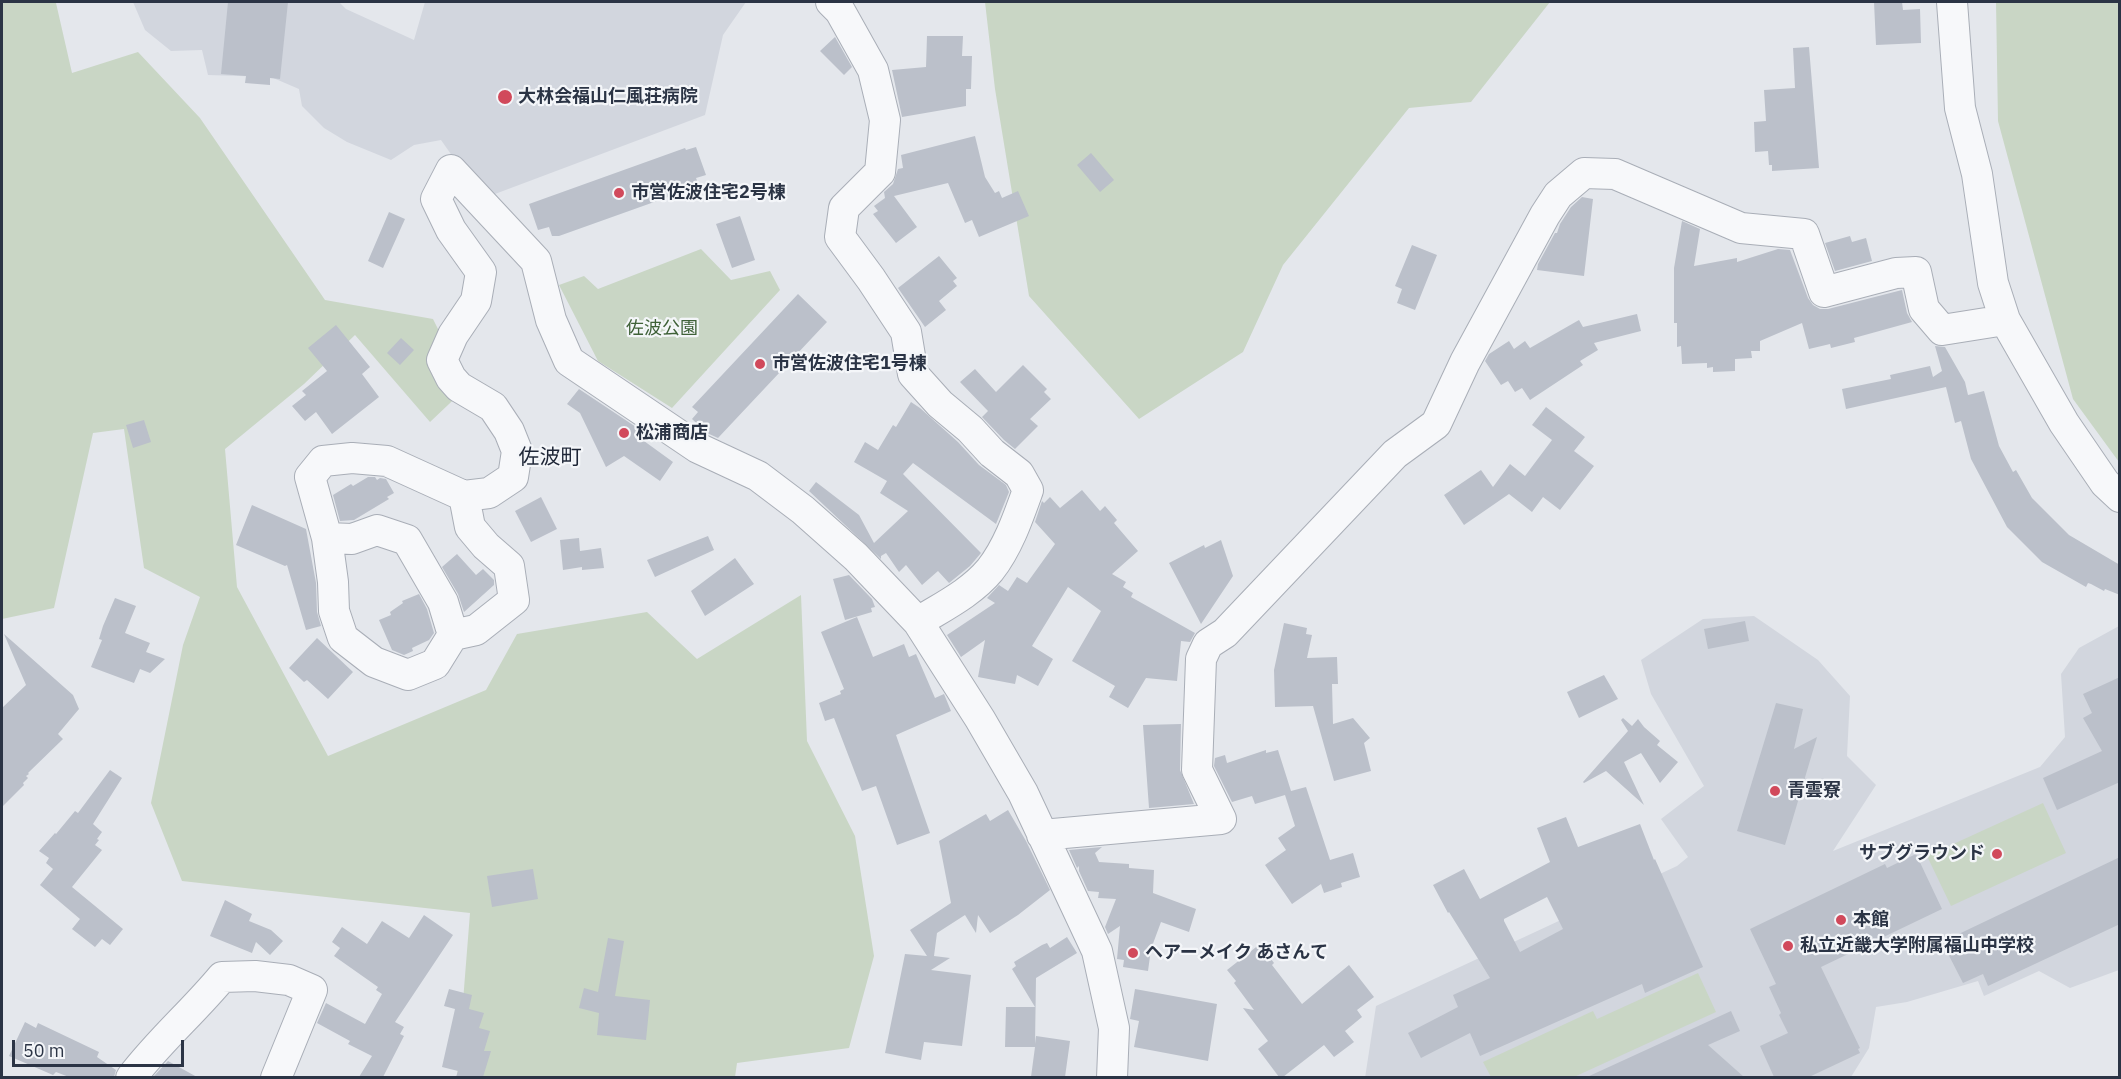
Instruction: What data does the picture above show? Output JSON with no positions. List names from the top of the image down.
{
  "districts": ["佐波町"],
  "parks": ["佐波公園"],
  "places": [
    "大林会福山仁風荘病院",
    "市営佐波住宅2号棟",
    "市営佐波住宅1号棟",
    "松浦商店",
    "青雲寮",
    "サブグラウンド",
    "本館",
    "私立近畿大学附属福山中学校",
    "ヘアーメイク あさんて"
  ],
  "scale_bar": "50 m"
}
